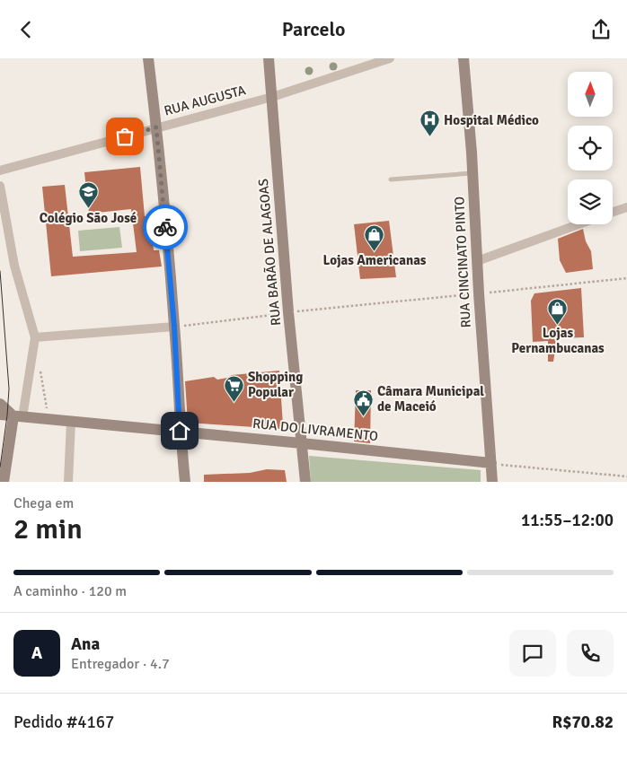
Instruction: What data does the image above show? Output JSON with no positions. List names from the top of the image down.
{
  "streets": {
    "street": [
      "RUA AUGUSTA",
      "RUA BARÃO DE ALAGOAS",
      "RUA CINCINATO PINTO",
      "RUA DO LIVRAMENTO"
    ]
  },
  "crossings": [
    ["RUA AUGUSTA", "RUA BARÃO DE ALAGOAS"],
    ["RUA BARÃO DE ALAGOAS", "RUA DO LIVRAMENTO"],
    ["RUA CINCINATO PINTO", "RUA DO LIVRAMENTO"]
  ],
  "places": {
    "hospital": ["Hospital Médico"],
    "school or university": ["Colégio São José"],
    "shop": ["Lojas Americanas", "Lojas Pernambucanas"],
    "supermarket": ["Shopping Popular"],
    "public building": ["Câmara Municipal de Maceió"]
  },
  "north": "top",
  "page": {
    "header": "Parcelo",
    "heading": ["2 min", "Chega em", "11:55–12:00"],
    "panel": [
      "Ana",
      "Entregador · 4.7",
      "Pedido #4167",
      "R$70.82"
    ],
    "bar": "A caminho · 120 m",
    "round": "A"
  }
}
